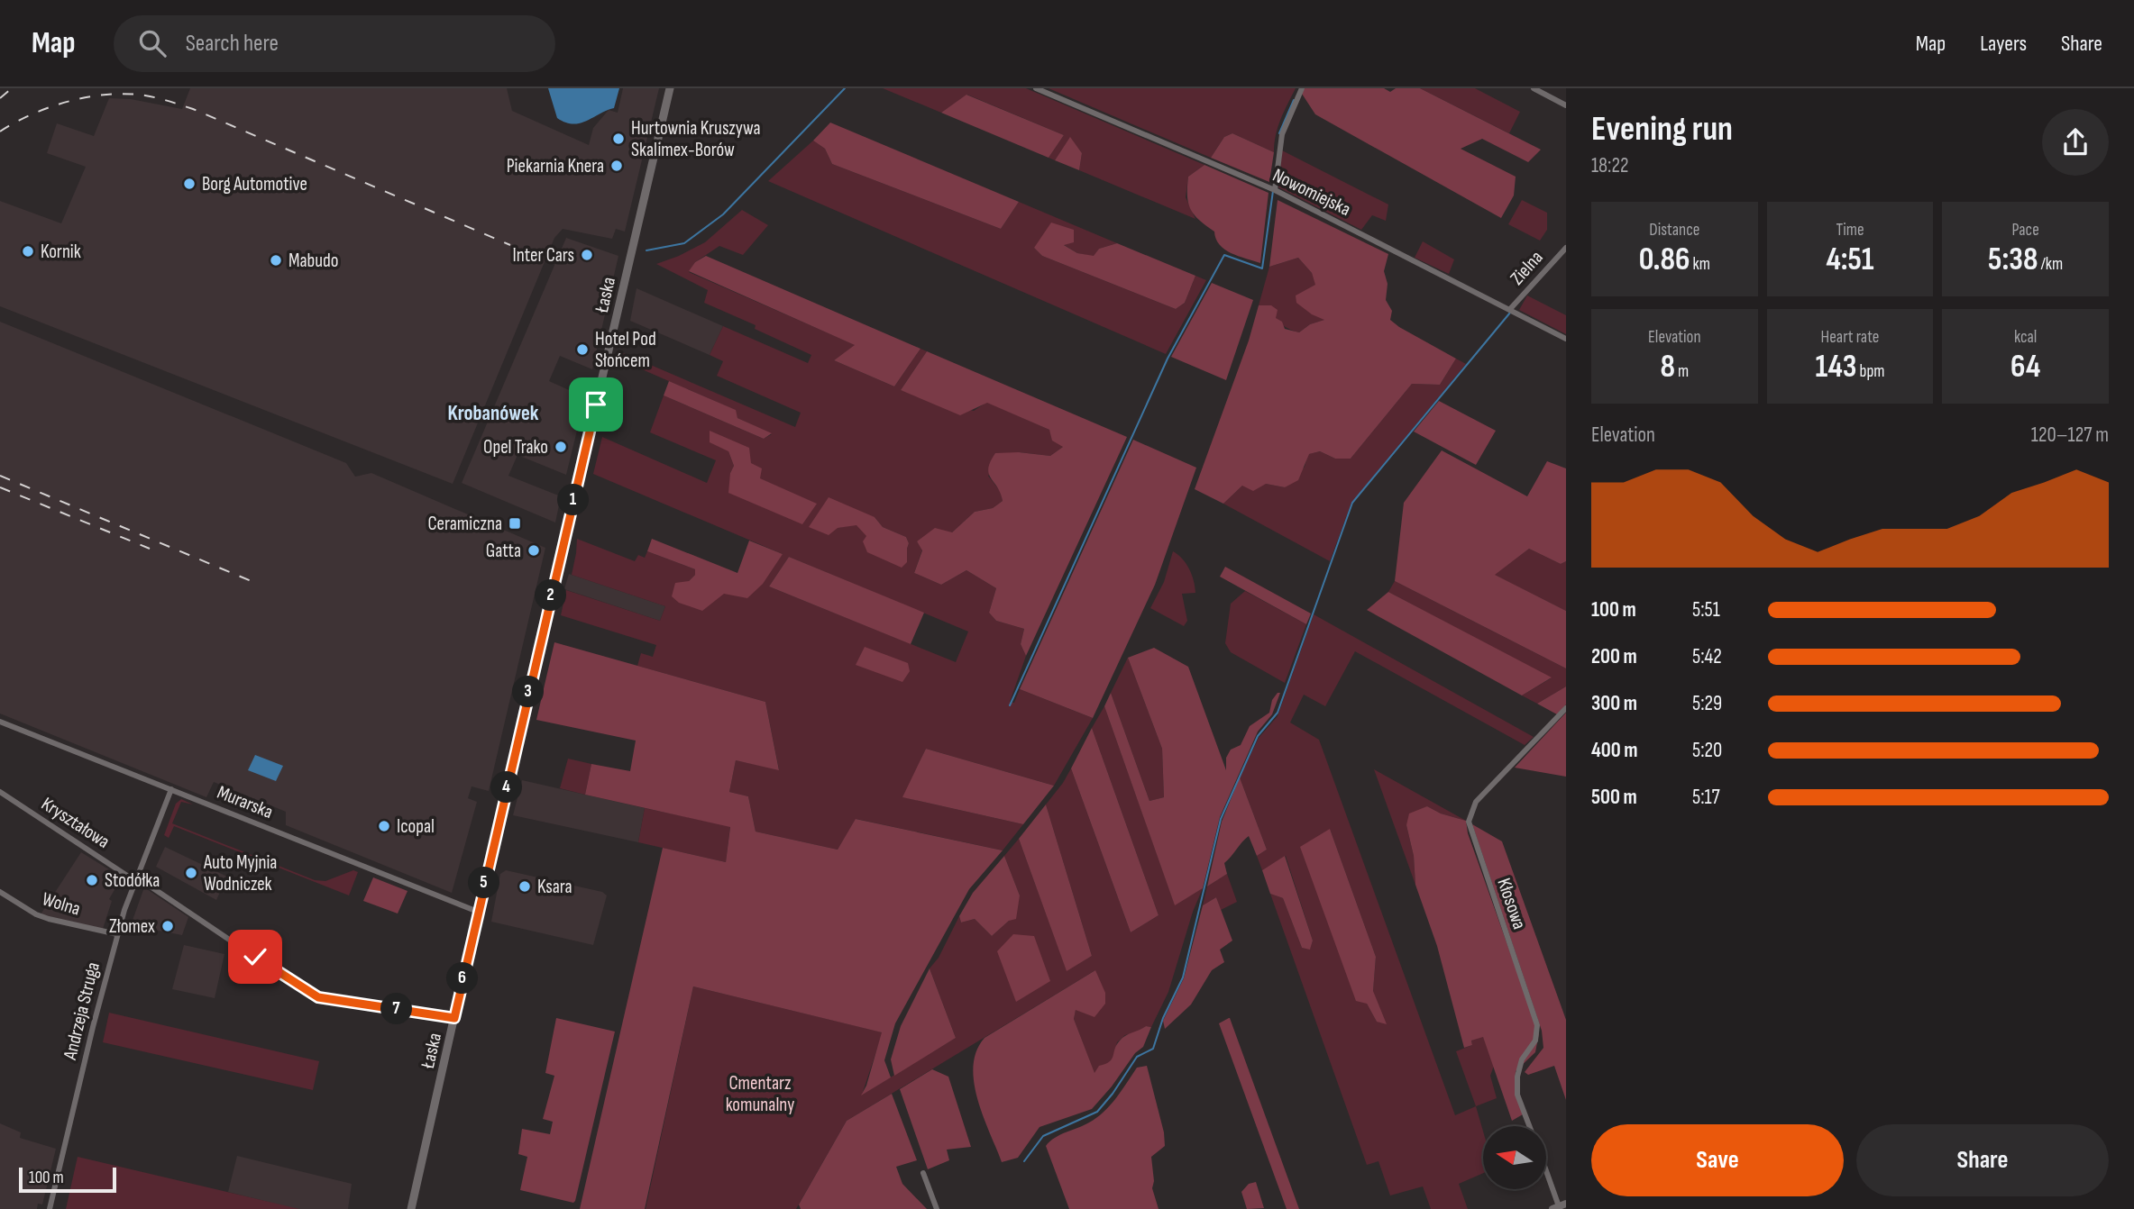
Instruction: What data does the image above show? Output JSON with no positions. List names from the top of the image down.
{
  "streets": {
    "main road": ["Łaska"],
    "street": [
      "Nowomiejska",
      "Zielna",
      "Murarska",
      "Kryształowa",
      "Wolna",
      "Kłosowa",
      "Andrzeja Struga"
    ]
  },
  "crossings": [
    ["Nowomiejska", "Zielna"],
    ["Łaska", "Murarska"],
    ["Łaska", "Kryształowa"],
    ["Murarska", "Andrzeja Struga"],
    ["Kryształowa", "Andrzeja Struga"],
    ["Wolna", "Andrzeja Struga"]
  ],
  "districts": ["Krobanówek"],
  "parks": ["Cmentarz komunalny"],
  "places": {
    "other": [
      "Hurtownia Kruszywa Skalimex-Borów",
      "Piekarnia Knera",
      "Borg Automotive",
      "Kornik",
      "Inter Cars",
      "Mabudo",
      "Hotel Pod Słońcem",
      "Opel Trako",
      "Gatta",
      "Icopal",
      "Auto Myjnia Wodniczek",
      "Stodółka",
      "Ksara",
      "Złomex"
    ],
    "transit": ["Ceramiczna"]
  },
  "scale_bar": "100 m",
  "north": "left",
  "page": {
    "header": "Map",
    "search": "Search here",
    "nav": ["Map", "Layers", "Share"],
    "heading": ["Evening run", "18:22"],
    "stats": [
      ["Distance", "0.86 km"],
      ["Time", "4:51"],
      ["Pace", "5:38 /km"],
      ["Elevation", "8 m"],
      ["Heart rate", "143 bpm"],
      ["kcal", "64"]
    ],
    "chart": ["Elevation", "120–127 m"],
    "pins": [
      "1",
      "2",
      "3",
      "4",
      "5",
      "6",
      "7"
    ],
    "list": [
      {
        "name": "100 m",
        "note": "5:51"
      },
      {
        "name": "200 m",
        "note": "5:42"
      },
      {
        "name": "300 m",
        "note": "5:29"
      },
      {
        "name": "400 m",
        "note": "5:20"
      },
      {
        "name": "500 m",
        "note": "5:17"
      }
    ],
    "buttons": ["Save", "Share"],
    "scale": "100 m"
  }
}
